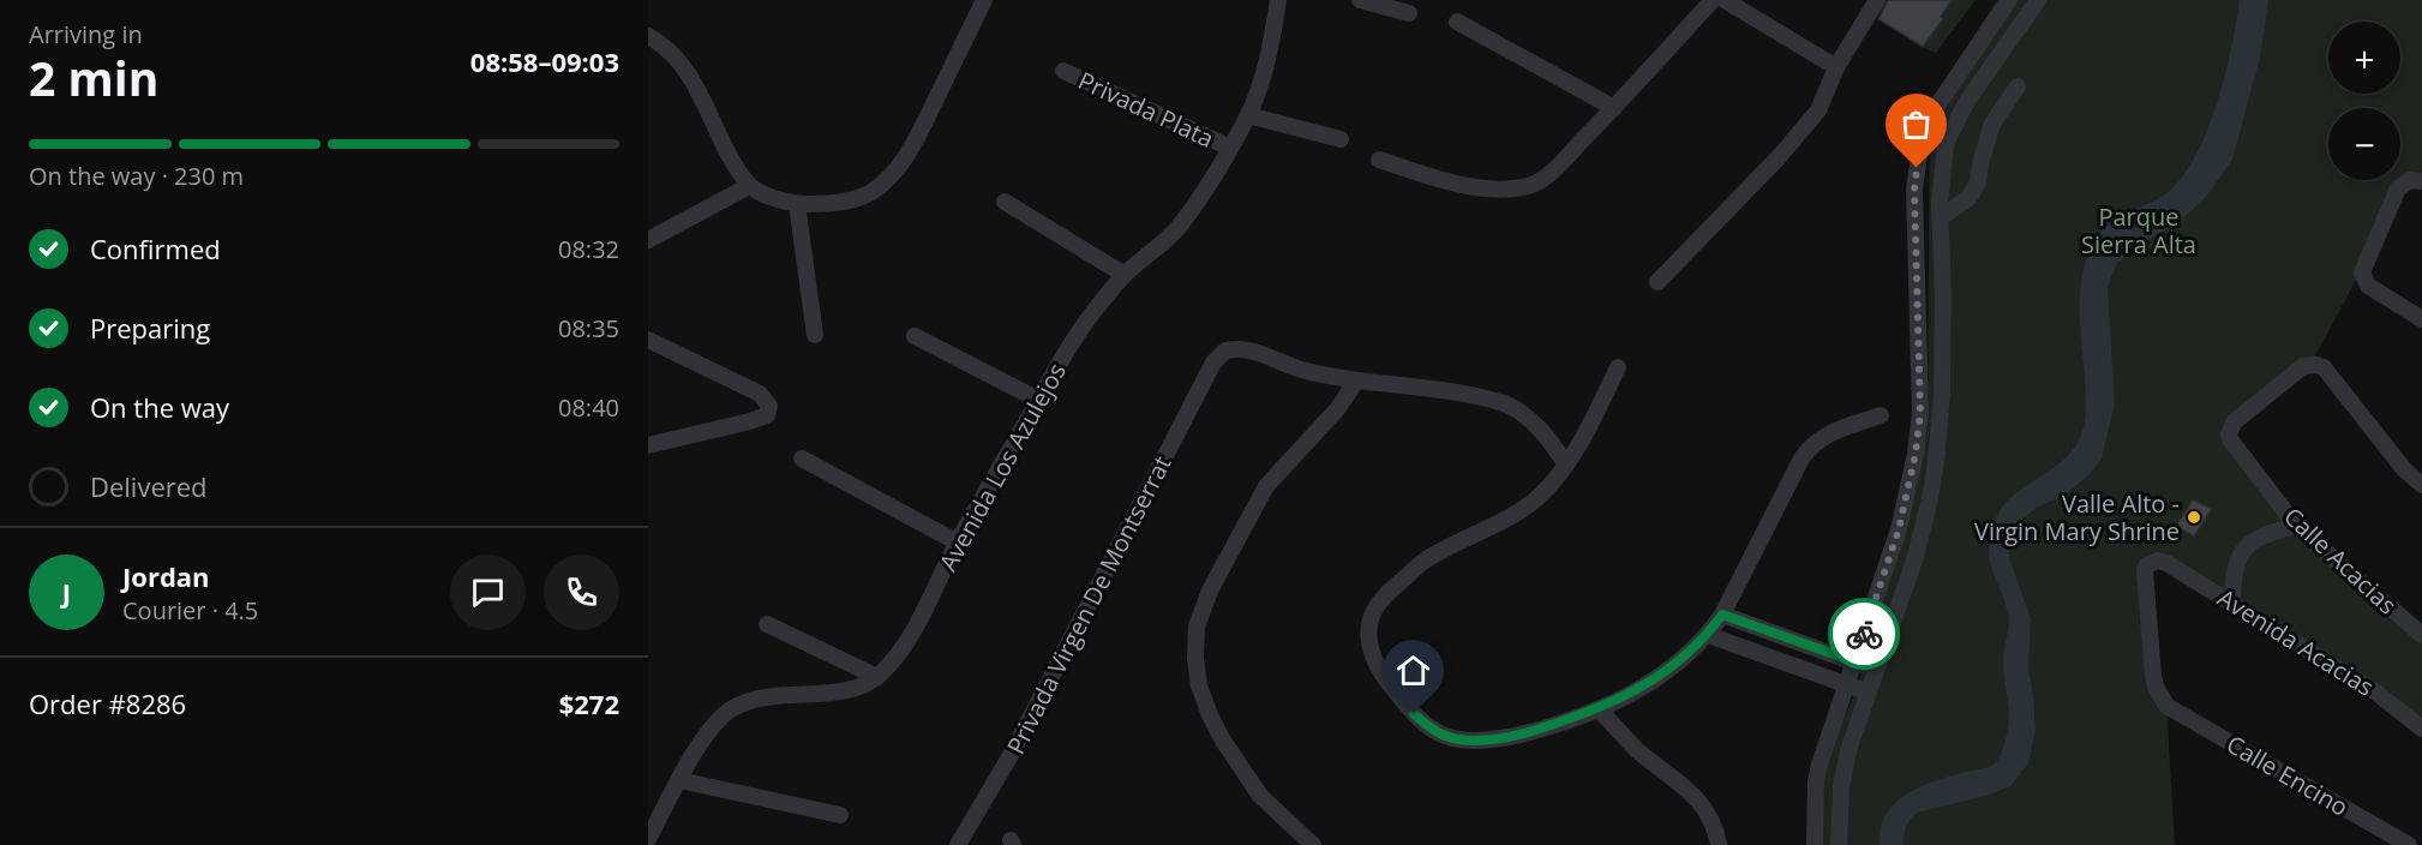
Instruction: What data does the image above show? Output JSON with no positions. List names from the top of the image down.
{
  "streets": {
    "street": [
      "Privada Plata",
      "Avenida Los Azulejos",
      "Calle Acacias",
      "Privada Virgen De Montserrat",
      "Avenida Acacias",
      "Calle Encino"
    ]
  },
  "crossings": [
    ["Privada Plata", "Avenida Los Azulejos"],
    ["Avenida Acacias", "Calle Encino"]
  ],
  "parks": ["Parque Sierra Alta"],
  "places": ["Valle Alto - Virgin Mary Shrine"],
  "page": {
    "heading": ["2 min", "Arriving in", "08:58–09:03"],
    "panel": [
      "Jordan",
      "Courier · 4.5",
      "Order #8286",
      "$272"
    ],
    "map_buttons": ["+", "−"],
    "bar": "On the way · 230 m",
    "list": [
      ["Confirmed", "08:32"],
      ["Preparing", "08:35"],
      ["On the way", "08:40"],
      "Delivered"
    ],
    "round": "J"
  }
}
